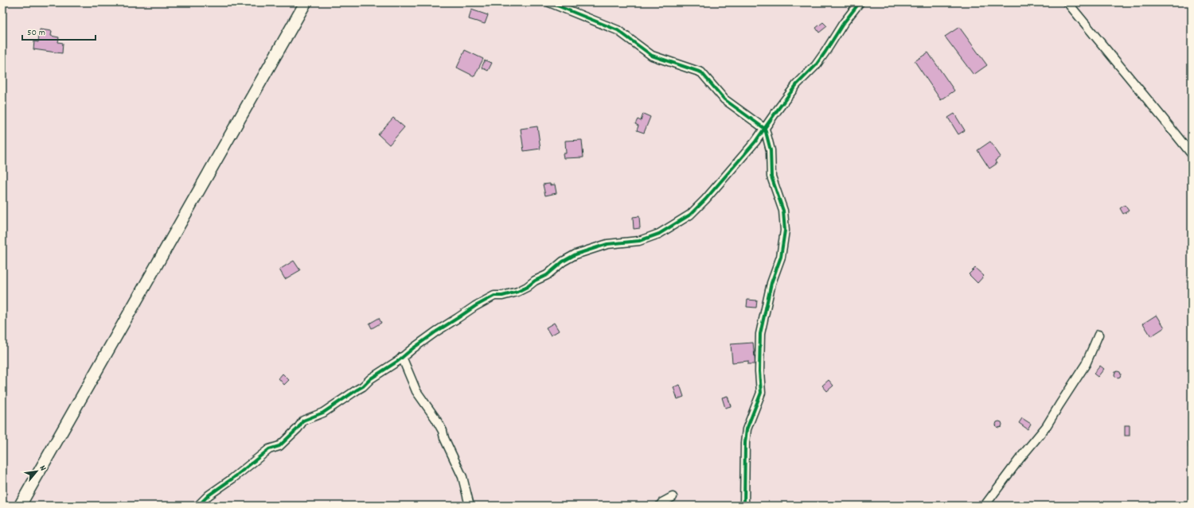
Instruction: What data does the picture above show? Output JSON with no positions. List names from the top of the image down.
{
  "scale_bar": "50 m",
  "north": "top right"
}
